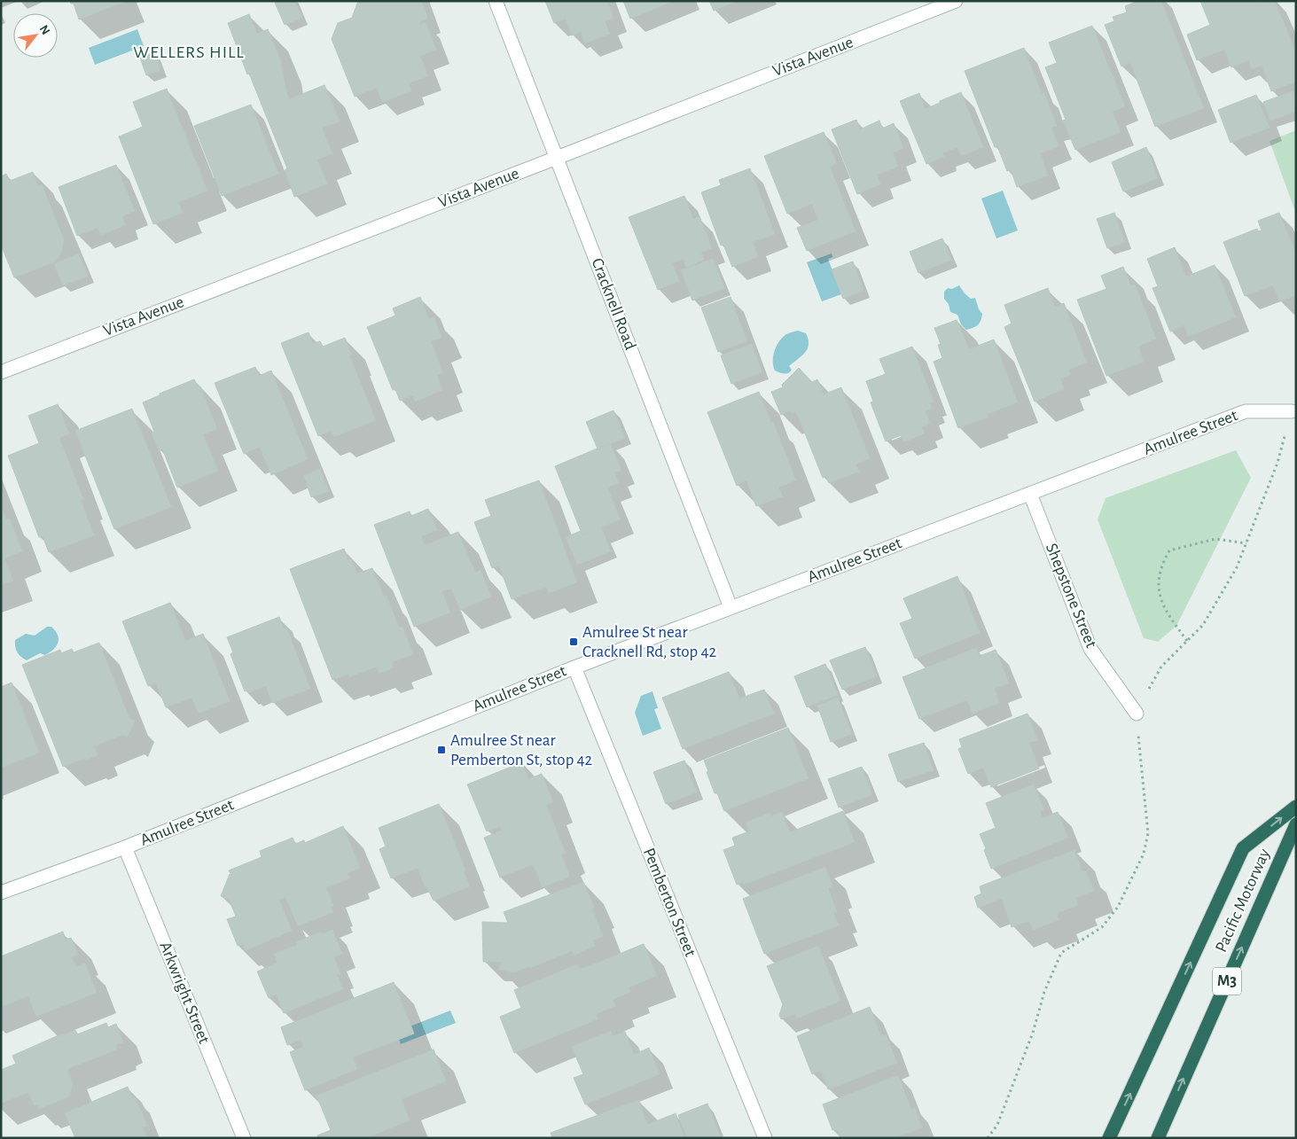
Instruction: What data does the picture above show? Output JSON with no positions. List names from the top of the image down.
{
  "streets": {
    "highway": ["Pacific Motorway", "M3"],
    "street": [
      "Vista Avenue",
      "Cracknell Road",
      "Amulree Street",
      "Shepstone Street",
      "Pemberton Street",
      "Arkwright Street"
    ]
  },
  "crossings": [
    ["Vista Avenue", "Cracknell Road"],
    ["Cracknell Road", "Amulree Street"],
    ["Amulree Street", "Shepstone Street"],
    ["Amulree Street", "Pemberton Street"],
    ["Amulree Street", "Arkwright Street"]
  ],
  "districts": ["WELLERS HILL"],
  "places": {
    "transit": ["Amulree St near Cracknell Rd, stop 42", "Amulree St near Pemberton St, stop 42"]
  },
  "north": "top right"
}
